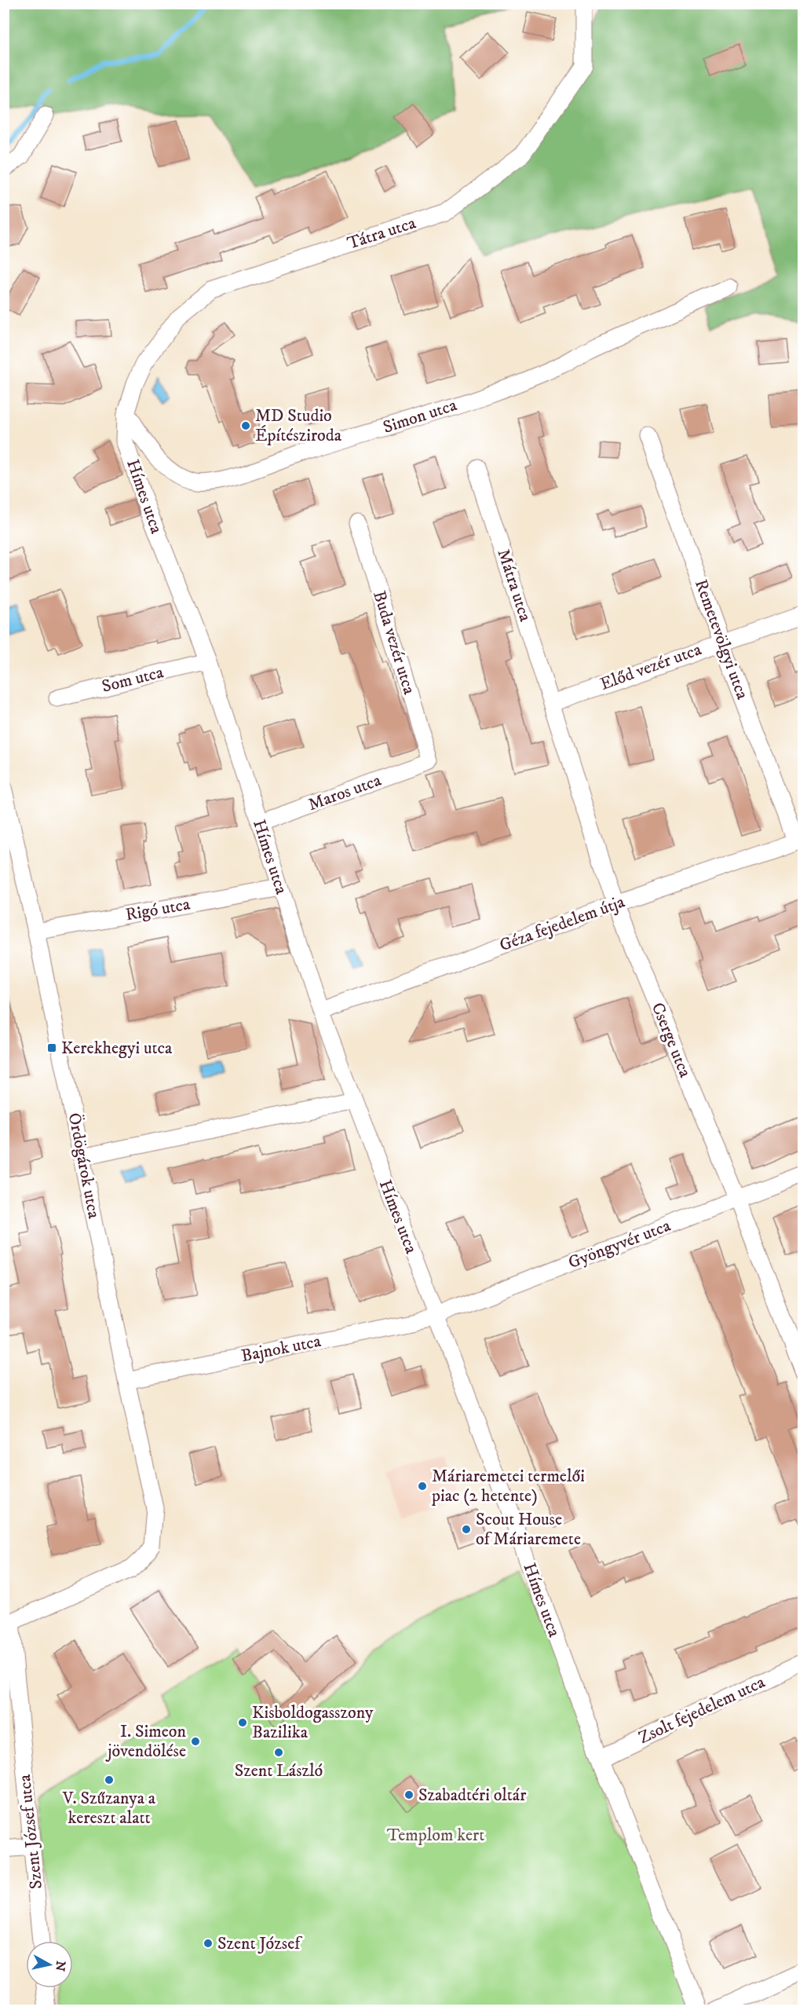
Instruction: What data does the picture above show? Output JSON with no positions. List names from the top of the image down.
{
  "streets": {
    "street": [
      "Tátra utca",
      "Simon utca",
      "Hímes utca",
      "Mátra utca",
      "Remetevölgyi utca",
      "Buda vezér utca",
      "Előd vezér utca",
      "Som utca",
      "Maros utca",
      "Rigó utca",
      "Géza fejedelem útja",
      "Cserge utca",
      "Ördögárok utca",
      "Gyöngyvér utca",
      "Bajnok utca",
      "Zsolt fejedelem utca",
      "Szent József utca"
    ]
  },
  "crossings": [
    ["Tátra utca", "Simon utca"],
    ["Tátra utca", "Hímes utca"],
    ["Simon utca", "Hímes utca"],
    ["Hímes utca", "Som utca"],
    ["Hímes utca", "Maros utca"],
    ["Hímes utca", "Rigó utca"],
    ["Hímes utca", "Géza fejedelem útja"],
    ["Hímes utca", "Gyöngyvér utca"],
    ["Hímes utca", "Bajnok utca"],
    ["Hímes utca", "Zsolt fejedelem utca"],
    ["Mátra utca", "Előd vezér utca"],
    ["Mátra utca", "Cserge utca"],
    ["Remetevölgyi utca", "Előd vezér utca"],
    ["Remetevölgyi utca", "Géza fejedelem útja"],
    ["Buda vezér utca", "Maros utca"],
    ["Előd vezér utca", "Cserge utca"],
    ["Rigó utca", "Ördögárok utca"],
    ["Géza fejedelem útja", "Cserge utca"],
    ["Cserge utca", "Gyöngyvér utca"],
    ["Ördögárok utca", "Bajnok utca"],
    ["Ördögárok utca", "Szent József utca"],
    ["Gyöngyvér utca", "Bajnok utca"]
  ],
  "parks": ["Templom kert"],
  "places": {
    "other": [
      "MD Studio Építésziroda",
      "Máriaremetei termelői piac (2 hetente)",
      "Scout House of Máriaremete",
      "Kisboldogasszony Bazilika",
      "I. Simeon jövendölése",
      "Szent László",
      "V. Szűzanya a kereszt alatt",
      "Szabadtéri oltár",
      "Szent József"
    ],
    "transit": ["Kerekhegyi utca"]
  },
  "north": "right"
}
